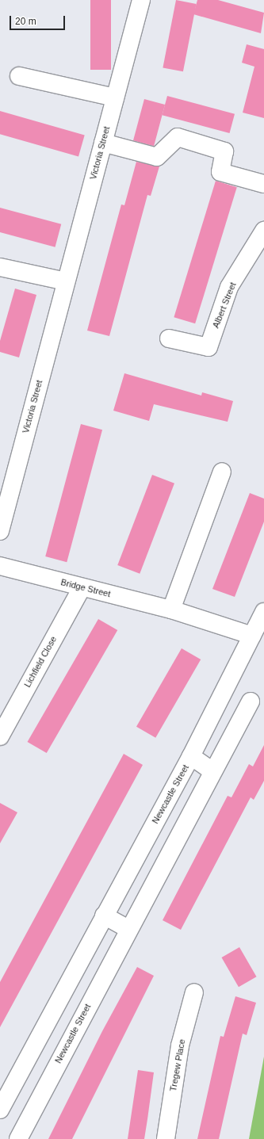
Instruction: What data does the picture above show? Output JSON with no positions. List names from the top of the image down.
{
  "streets": {
    "street": [
      "Victoria Street",
      "Albert Street",
      "Bridge Street",
      "Lichfield Close",
      "Newcastle Street",
      "Tregew Place"
    ]
  },
  "crossings": [
    ["Bridge Street", "Lichfield Close"],
    ["Bridge Street", "Newcastle Street"]
  ],
  "scale_bar": "20 m"
}
